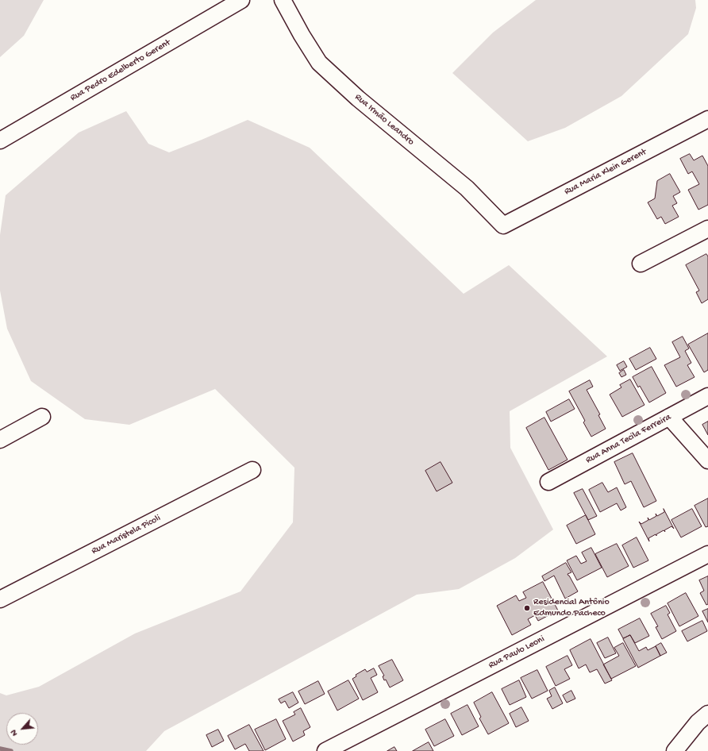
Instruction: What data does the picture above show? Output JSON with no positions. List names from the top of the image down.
{
  "streets": {
    "street": [
      "Rua Pedro Edelberto Gerent",
      "Rua Irmão Leandro",
      "Rua Maria Klein Gerent",
      "Rua Anna Tecila Ferreira",
      "Rua Maristela Picoli",
      "Rua Paulo Leoni"
    ]
  },
  "crossings": [
    ["Rua Irmão Leandro", "Rua Maria Klein Gerent"]
  ],
  "places": ["Residencial Antônio Edmundo Pacheco"],
  "north": "bottom left"
}
